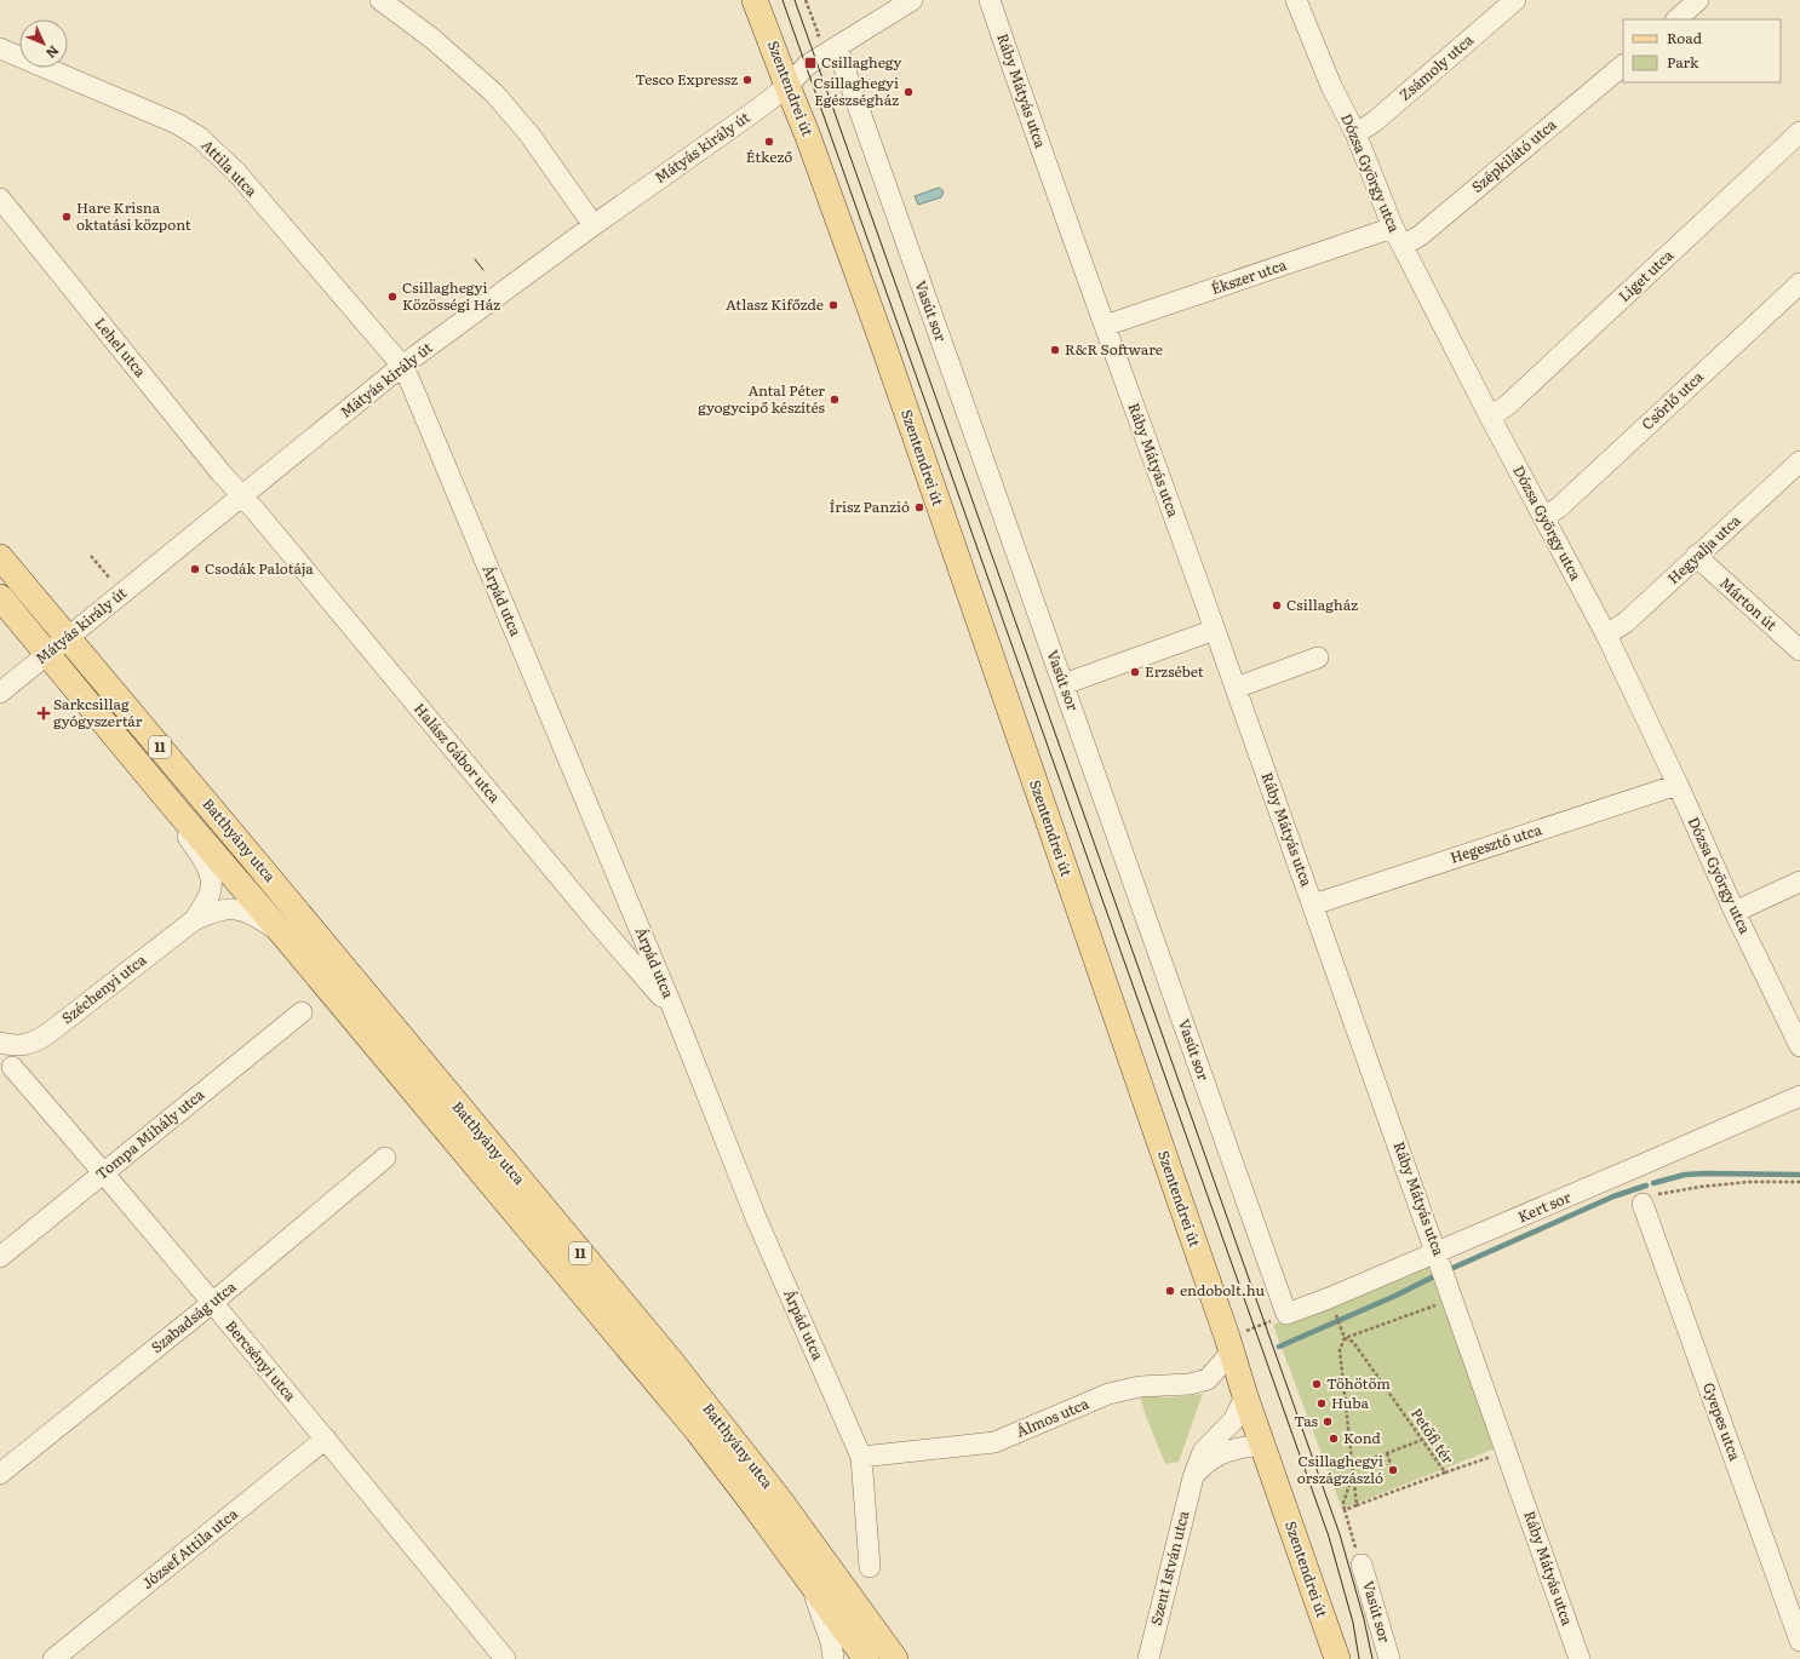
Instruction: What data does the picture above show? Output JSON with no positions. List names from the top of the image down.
{
  "streets": {
    "main road": ["Szentendrei út", "11", "Batthyány utca"],
    "street": [
      "Zsámoly utca",
      "Ráby Mátyás utca",
      "Mátyás király út",
      "Szépkilátó utca",
      "Attila utca",
      "Dózsa György utca",
      "Liget utca",
      "Ékszer utca",
      "Vasút sor",
      "Lehel utca",
      "Csörlő utca",
      "Hegyalja utca",
      "Árpád utca",
      "Márton út",
      "Halász Gábor utca",
      "Hegesztő utca",
      "Széchenyi utca",
      "Tompa Mihály utca",
      "Kert sor",
      "Szabadság utca",
      "Bercsényi utca",
      "Álmos utca",
      "Gyepes utca",
      "József Attila utca",
      "Szent István utca"
    ],
    "path": ["Petőfi tér"]
  },
  "crossings": [
    ["Zsámoly utca", "Dózsa György utca"],
    ["Szentendrei út", "Mátyás király út"],
    ["Szentendrei út", "Álmos utca"],
    ["Szentendrei út", "Szent István utca"],
    ["Ráby Mátyás utca", "Ékszer utca"],
    ["Ráby Mátyás utca", "Hegesztő utca"],
    ["Ráby Mátyás utca", "Kert sor"],
    ["Mátyás király út", "Attila utca"],
    ["Mátyás király út", "Vasút sor"],
    ["Mátyás király út", "Lehel utca"],
    ["Mátyás király út", "Árpád utca"],
    ["Mátyás király út", "11"],
    ["Mátyás király út", "Halász Gábor utca"],
    ["Mátyás király út", "Batthyány utca"],
    ["Szépkilátó utca", "Dózsa György utca"],
    ["Attila utca", "Árpád utca"],
    ["Dózsa György utca", "Liget utca"],
    ["Dózsa György utca", "Ékszer utca"],
    ["Dózsa György utca", "Csörlő utca"],
    ["Dózsa György utca", "Hegyalja utca"],
    ["Dózsa György utca", "Hegesztő utca"],
    ["Vasút sor", "Kert sor"],
    ["Lehel utca", "Halász Gábor utca"],
    ["Hegyalja utca", "Márton út"],
    ["Árpád utca", "Halász Gábor utca"],
    ["Árpád utca", "Álmos utca"],
    ["11", "Batthyány utca"],
    ["Batthyány utca", "Széchenyi utca"],
    ["Széchenyi utca", "Bercsényi utca"],
    ["Tompa Mihály utca", "Bercsényi utca"],
    ["Szabadság utca", "Bercsényi utca"],
    ["Bercsényi utca", "József Attila utca"]
  ],
  "places": {
    "transit": ["Csillaghegy"],
    "other": [
      "Tesco Expressz",
      "Csillaghegyi Egészségház",
      "Étkező",
      "Hare Krisna oktatási központ",
      "Csillaghegyi Közösségi Ház",
      "Atlasz Kifőzde",
      "R&R Software",
      "Antal Péter gyogycipő készítés",
      "Írisz Panzió",
      "Csodák Palotája",
      "Csillagház",
      "Erzsébet",
      "endobolt.hu",
      "Töhötöm",
      "Huba",
      "Tas",
      "Kond",
      "Csillaghegyi országzászló"
    ],
    "health": ["Sarkcsillag gyógyszertár"]
  },
  "legend": ["Road", "Park"],
  "north": "bottom right"
}
